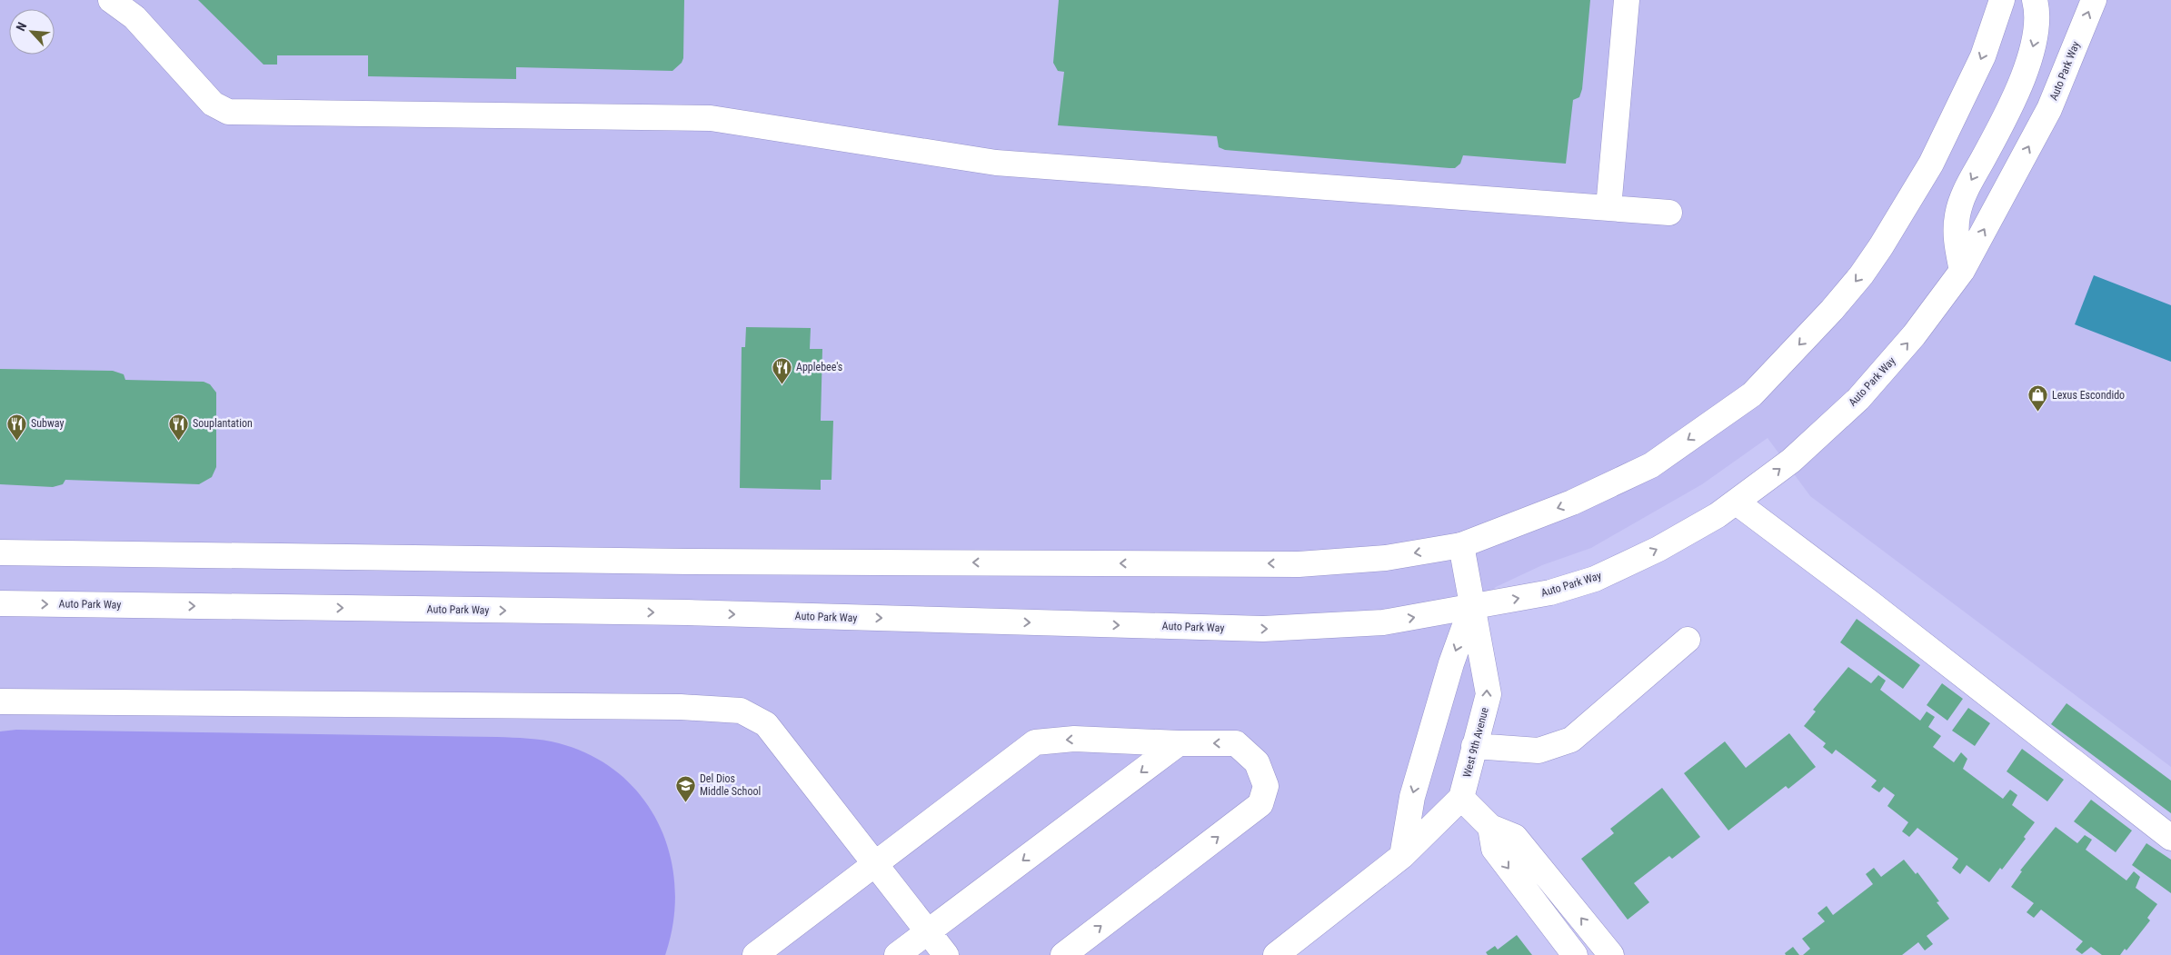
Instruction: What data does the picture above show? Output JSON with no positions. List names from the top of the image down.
{
  "streets": {
    "main road": ["Auto Park Way", "West 9th Avenue"]
  },
  "crossings": [
    ["Auto Park Way", "West 9th Avenue"]
  ],
  "places": {
    "restaurant": ["Applebee's", "Subway", "Souplantation"],
    "shop": ["Lexus Escondido"],
    "school or university": ["Del Dios Middle School"]
  },
  "north": "top left"
}
